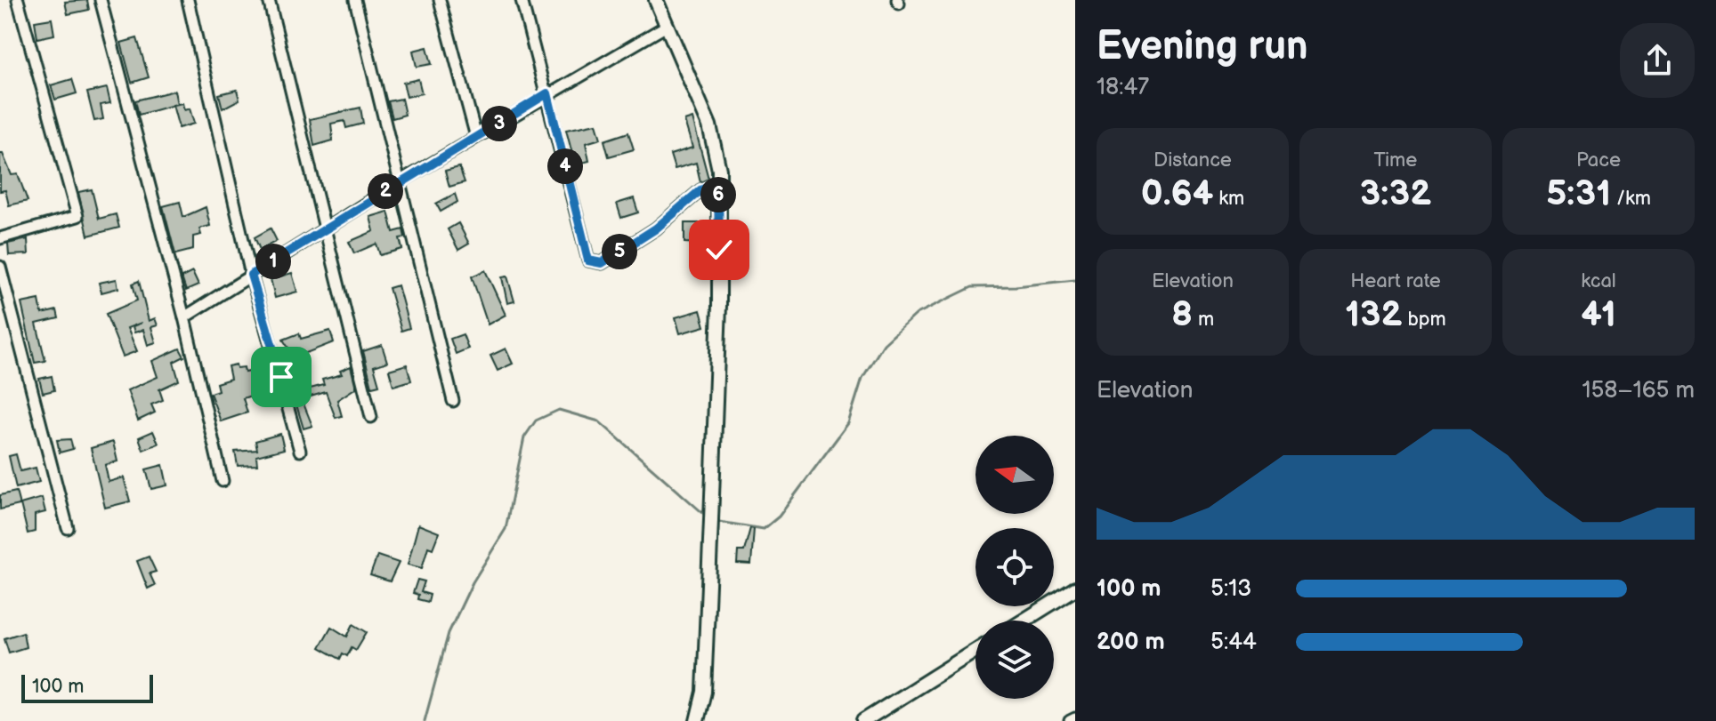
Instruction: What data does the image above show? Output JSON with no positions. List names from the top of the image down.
{
  "scale_bar": "100 m",
  "north": "left",
  "page": {
    "heading": ["Evening run", "18:47"],
    "pins": [
      "3",
      "4",
      "2",
      "6",
      "5",
      "1"
    ],
    "stats": [
      ["Distance", "0.64 km"],
      ["Time", "3:32"],
      ["Pace", "5:31 /km"],
      ["Elevation", "8 m"],
      ["Heart rate", "132 bpm"],
      ["kcal", "41"]
    ],
    "chart": ["Elevation", "158–165 m"],
    "list": [
      {
        "name": "100 m",
        "note": "5:13"
      },
      {
        "name": "200 m",
        "note": "5:44"
      }
    ],
    "scale": "100 m"
  }
}
